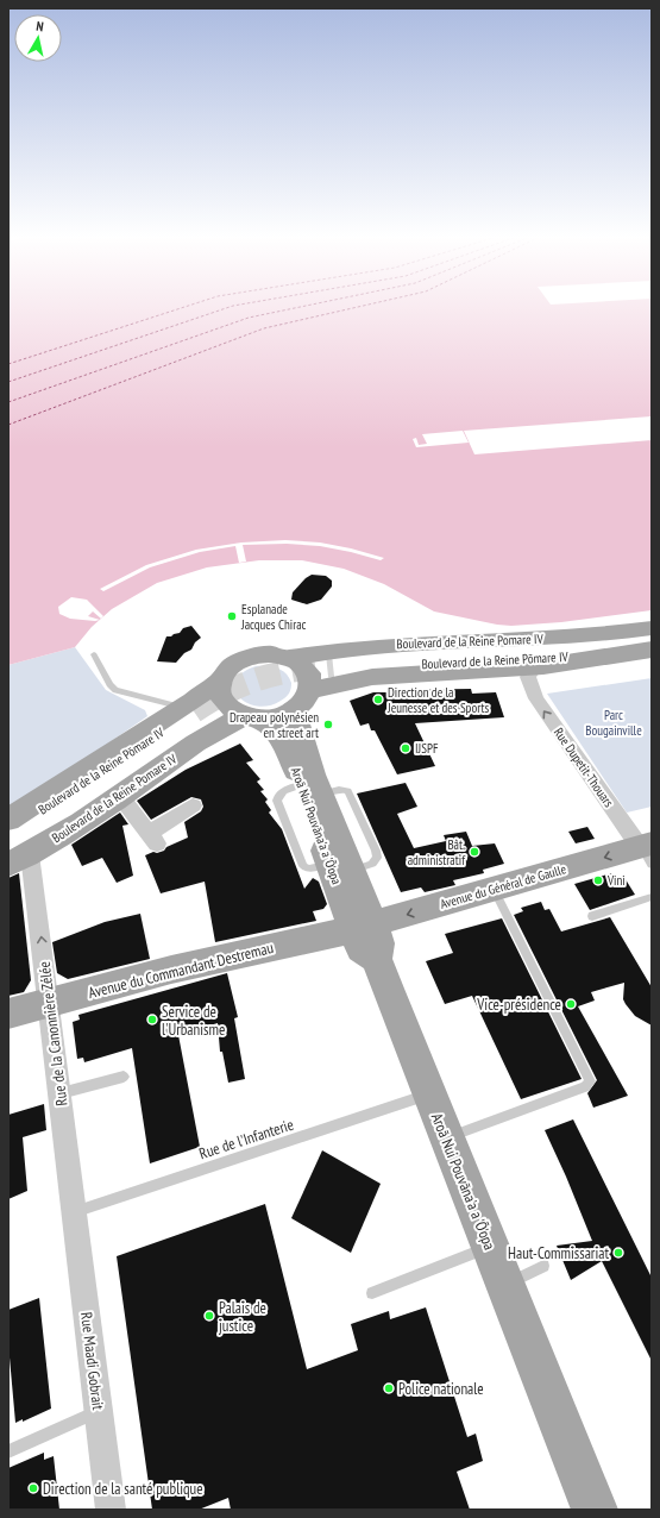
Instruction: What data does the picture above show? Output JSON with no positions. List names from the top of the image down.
{
  "streets": {
    "main road": [
      "Boulevard de la Reine Pomare IV",
      "Boulevard de la Reine Pōmare IV",
      "Aroā Nui Pouvāna'a a 'Ō'opa",
      "Avenue du Général de Gaulle",
      "Avenue du Commandant Destremau"
    ],
    "street": ["Rue Dupetit-Thouars", "Rue de la Canonnière Zélée", "Rue Maadi Gobrait"],
    "lane": ["Rue de l'Infanterie"]
  },
  "crossings": [
    ["Boulevard de la Reine Pomare IV", "Boulevard de la Reine Pōmare IV"],
    ["Boulevard de la Reine Pomare IV", "Aroā Nui Pouvāna'a a 'Ō'opa"],
    ["Boulevard de la Reine Pomare IV", "Rue de la Canonnière Zélée"],
    ["Boulevard de la Reine Pōmare IV", "Rue de la Canonnière Zélée"],
    ["Rue Dupetit-Thouars", "Avenue du Général de Gaulle"],
    ["Aroā Nui Pouvāna'a a 'Ō'opa", "Avenue du Général de Gaulle"],
    ["Aroā Nui Pouvāna'a a 'Ō'opa", "Avenue du Commandant Destremau"],
    ["Aroā Nui Pouvāna'a a 'Ō'opa", "Rue de l'Infanterie"],
    ["Avenue du Général de Gaulle", "Avenue du Commandant Destremau"],
    ["Avenue du Commandant Destremau", "Rue de la Canonnière Zélée"],
    ["Rue de la Canonnière Zélée", "Rue de l'Infanterie"],
    ["Rue de la Canonnière Zélée", "Rue Maadi Gobrait"],
    ["Rue de l'Infanterie", "Rue Maadi Gobrait"]
  ],
  "one_way": ["Rue Dupetit-Thouars", "Rue de la Canonnière Zélée"],
  "parks": ["Parc Bougainville"],
  "places": [
    "Esplanade Jacques Chirac",
    "Direction de la Jeunesse et des Sports",
    "Drapeau polynésien en street art",
    "IJSPF",
    "Bât. administratif",
    "Vini",
    "Vice-présidence",
    "Service de l'Urbanisme",
    "Haut-Commissariat",
    "Palais de justice",
    "Police nationale",
    "Direction de la santé publique"
  ],
  "north": "top"
}
